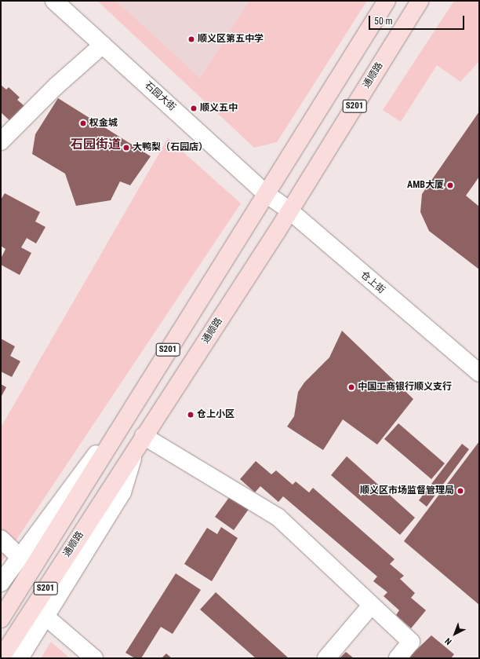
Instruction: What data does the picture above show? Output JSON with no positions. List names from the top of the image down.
{
  "streets": {
    "main road": ["通顺路", "S201"],
    "street": ["石园大街", "仓上街"]
  },
  "crossings": [
    ["通顺路", "仓上街"],
    ["石园大街", "S201"],
    ["石园大街", "仓上街"],
    ["S201", "仓上街"]
  ],
  "districts": ["石园街道"],
  "places": [
    "顺义区第五中学",
    "顺义五中",
    "权金城",
    "大鸭梨（石园店）",
    "AMB大厦",
    "中国工商银行顺义支行",
    "仓上小区",
    "顺义区市场监督管理局"
  ],
  "scale_bar": "50 m",
  "north": "bottom left"
}
